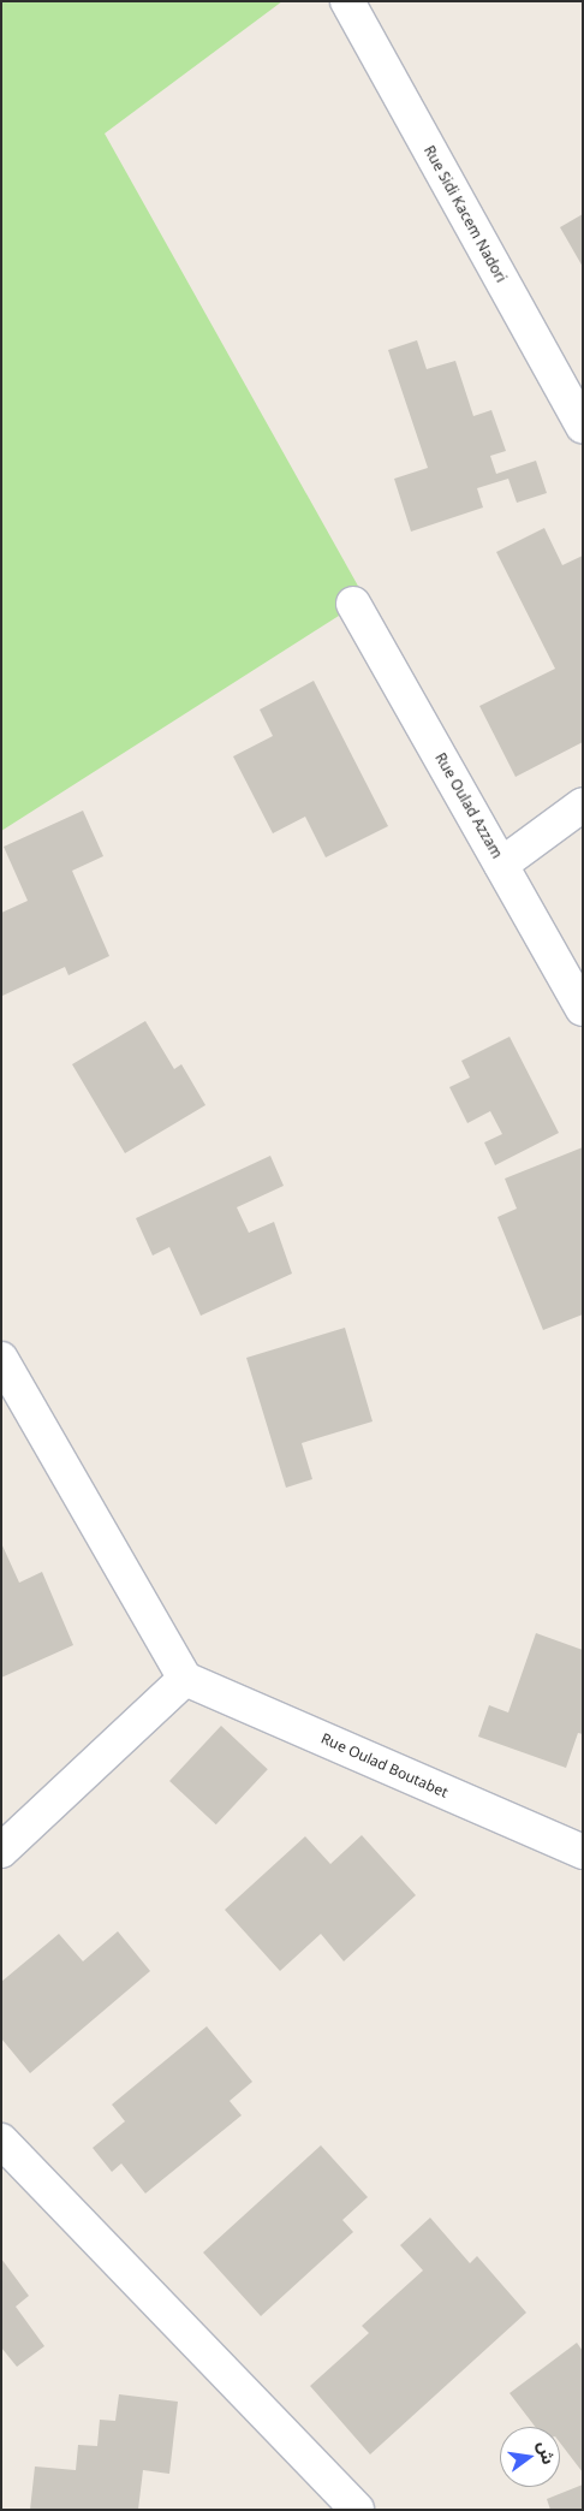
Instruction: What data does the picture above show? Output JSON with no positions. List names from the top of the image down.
{
  "streets": {
    "street": ["Rue Sidi Kacem Nadori", "Rue Oulad Azzam", "Rue Oulad Boutabet"]
  },
  "north": "right"
}
